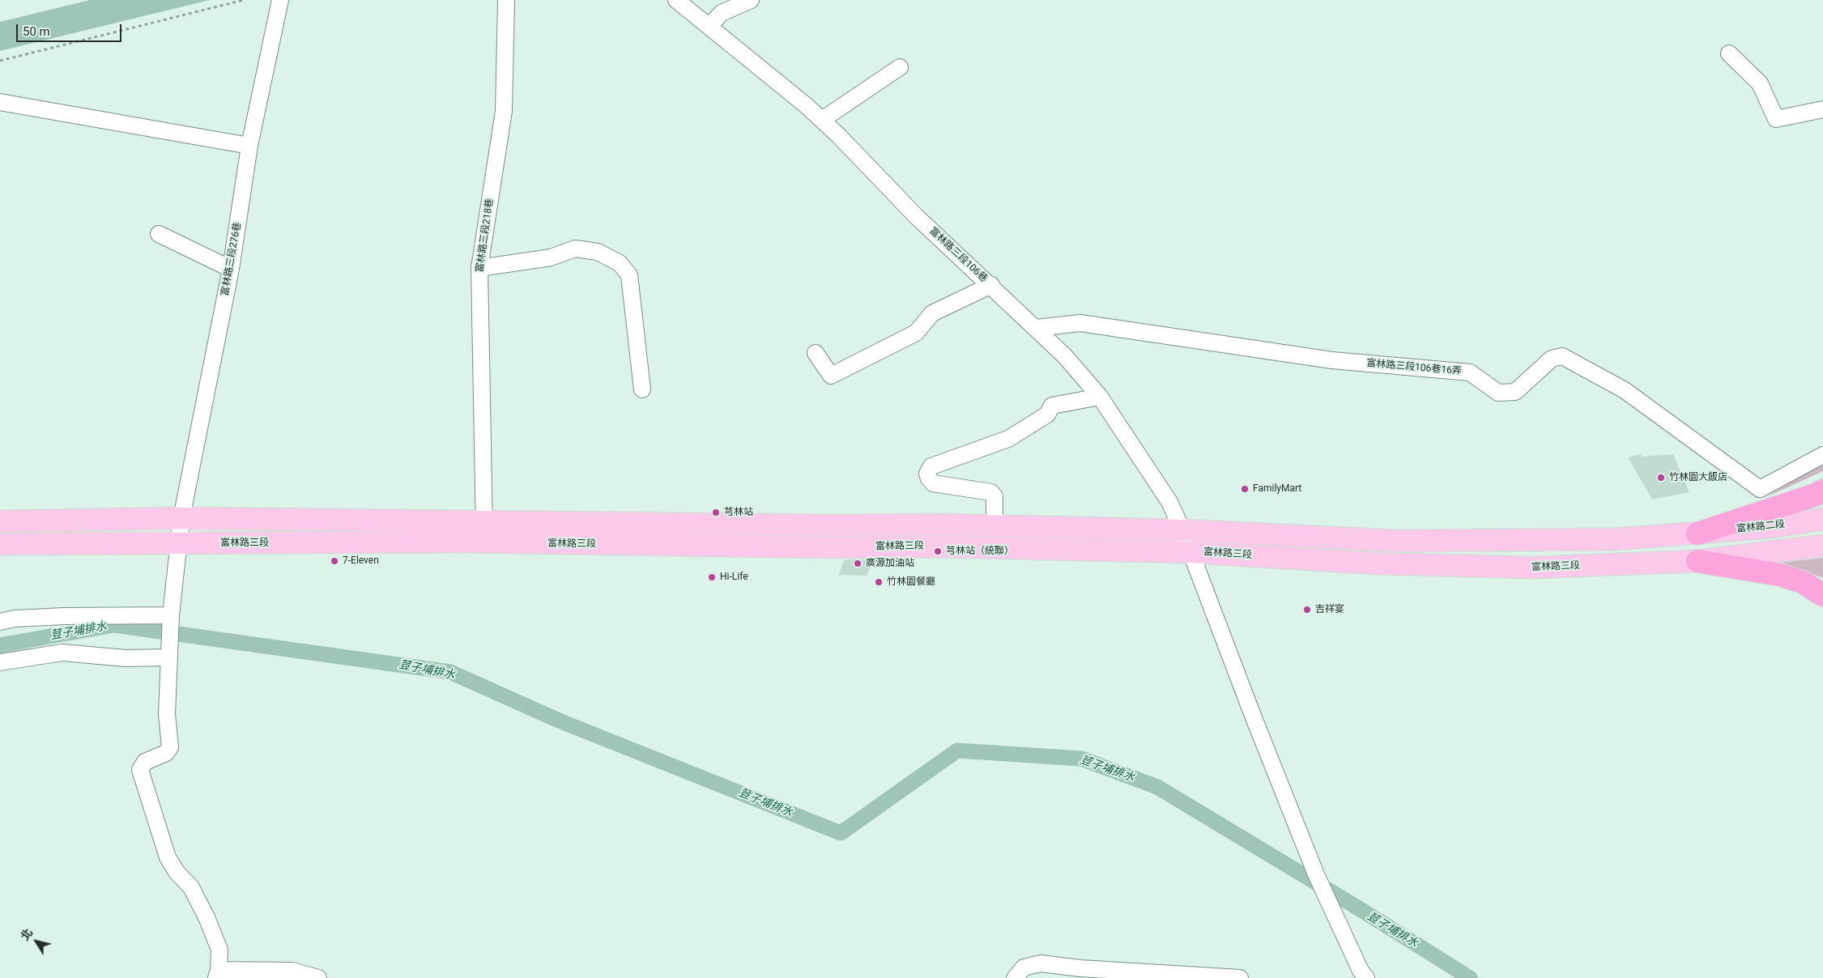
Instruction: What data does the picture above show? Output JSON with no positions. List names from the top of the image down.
{
  "streets": {
    "main road": ["富林路二段", "富林路三段"],
    "street": [
      "富林路三段218巷",
      "富林路三段106巷",
      "富林路三段276巷",
      "富林路三段106巷16弄"
    ]
  },
  "crossings": [
    ["富林路三段218巷", "富林路三段"],
    ["富林路三段106巷", "富林路三段106巷16弄"],
    ["富林路三段106巷", "富林路三段"],
    ["富林路三段276巷", "富林路三段"],
    ["富林路二段", "富林路三段"]
  ],
  "water": ["荳子埔排水"],
  "places": [
    "竹林園大飯店",
    "FamilyMart",
    "芎林站",
    "芎林站（統聯）",
    "7-Eleven",
    "廣源加油站",
    "Hi-Life",
    "竹林園餐廳",
    "吉祥宴"
  ],
  "scale_bar": "50 m",
  "north": "top left"
}
